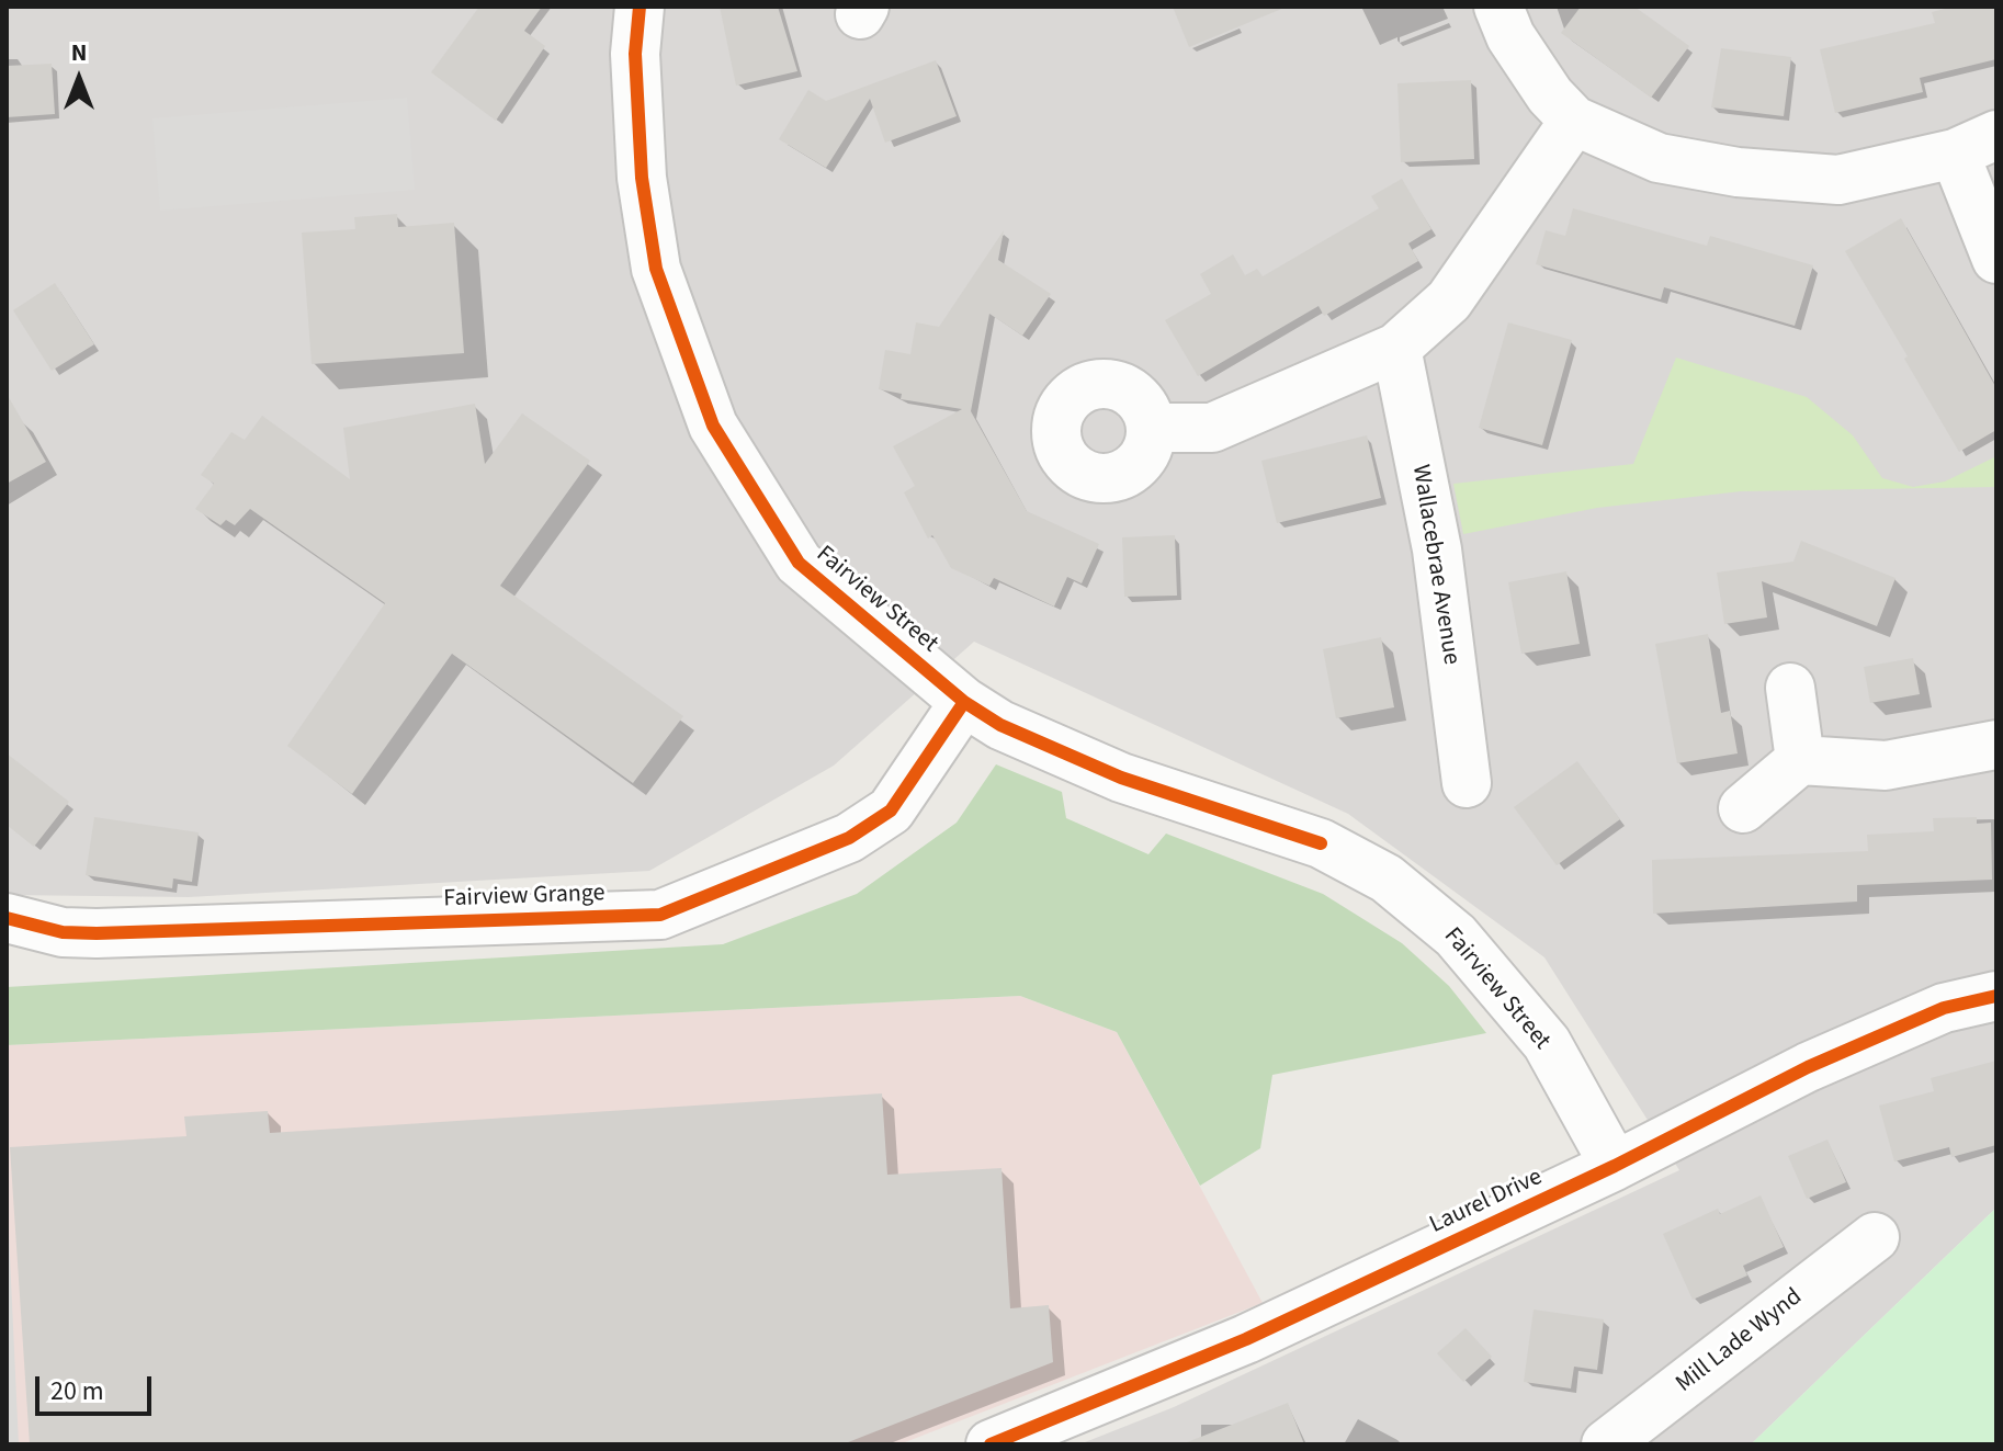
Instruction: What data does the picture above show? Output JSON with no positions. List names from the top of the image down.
{
  "streets": {
    "street": [
      "Wallacebrae Avenue",
      "Fairview Street",
      "Fairview Grange",
      "Laurel Drive",
      "Mill Lade Wynd"
    ]
  },
  "crossings": [
    ["Fairview Street", "Fairview Grange"],
    ["Fairview Street", "Laurel Drive"]
  ],
  "scale_bar": "20 m",
  "north": "top"
}
